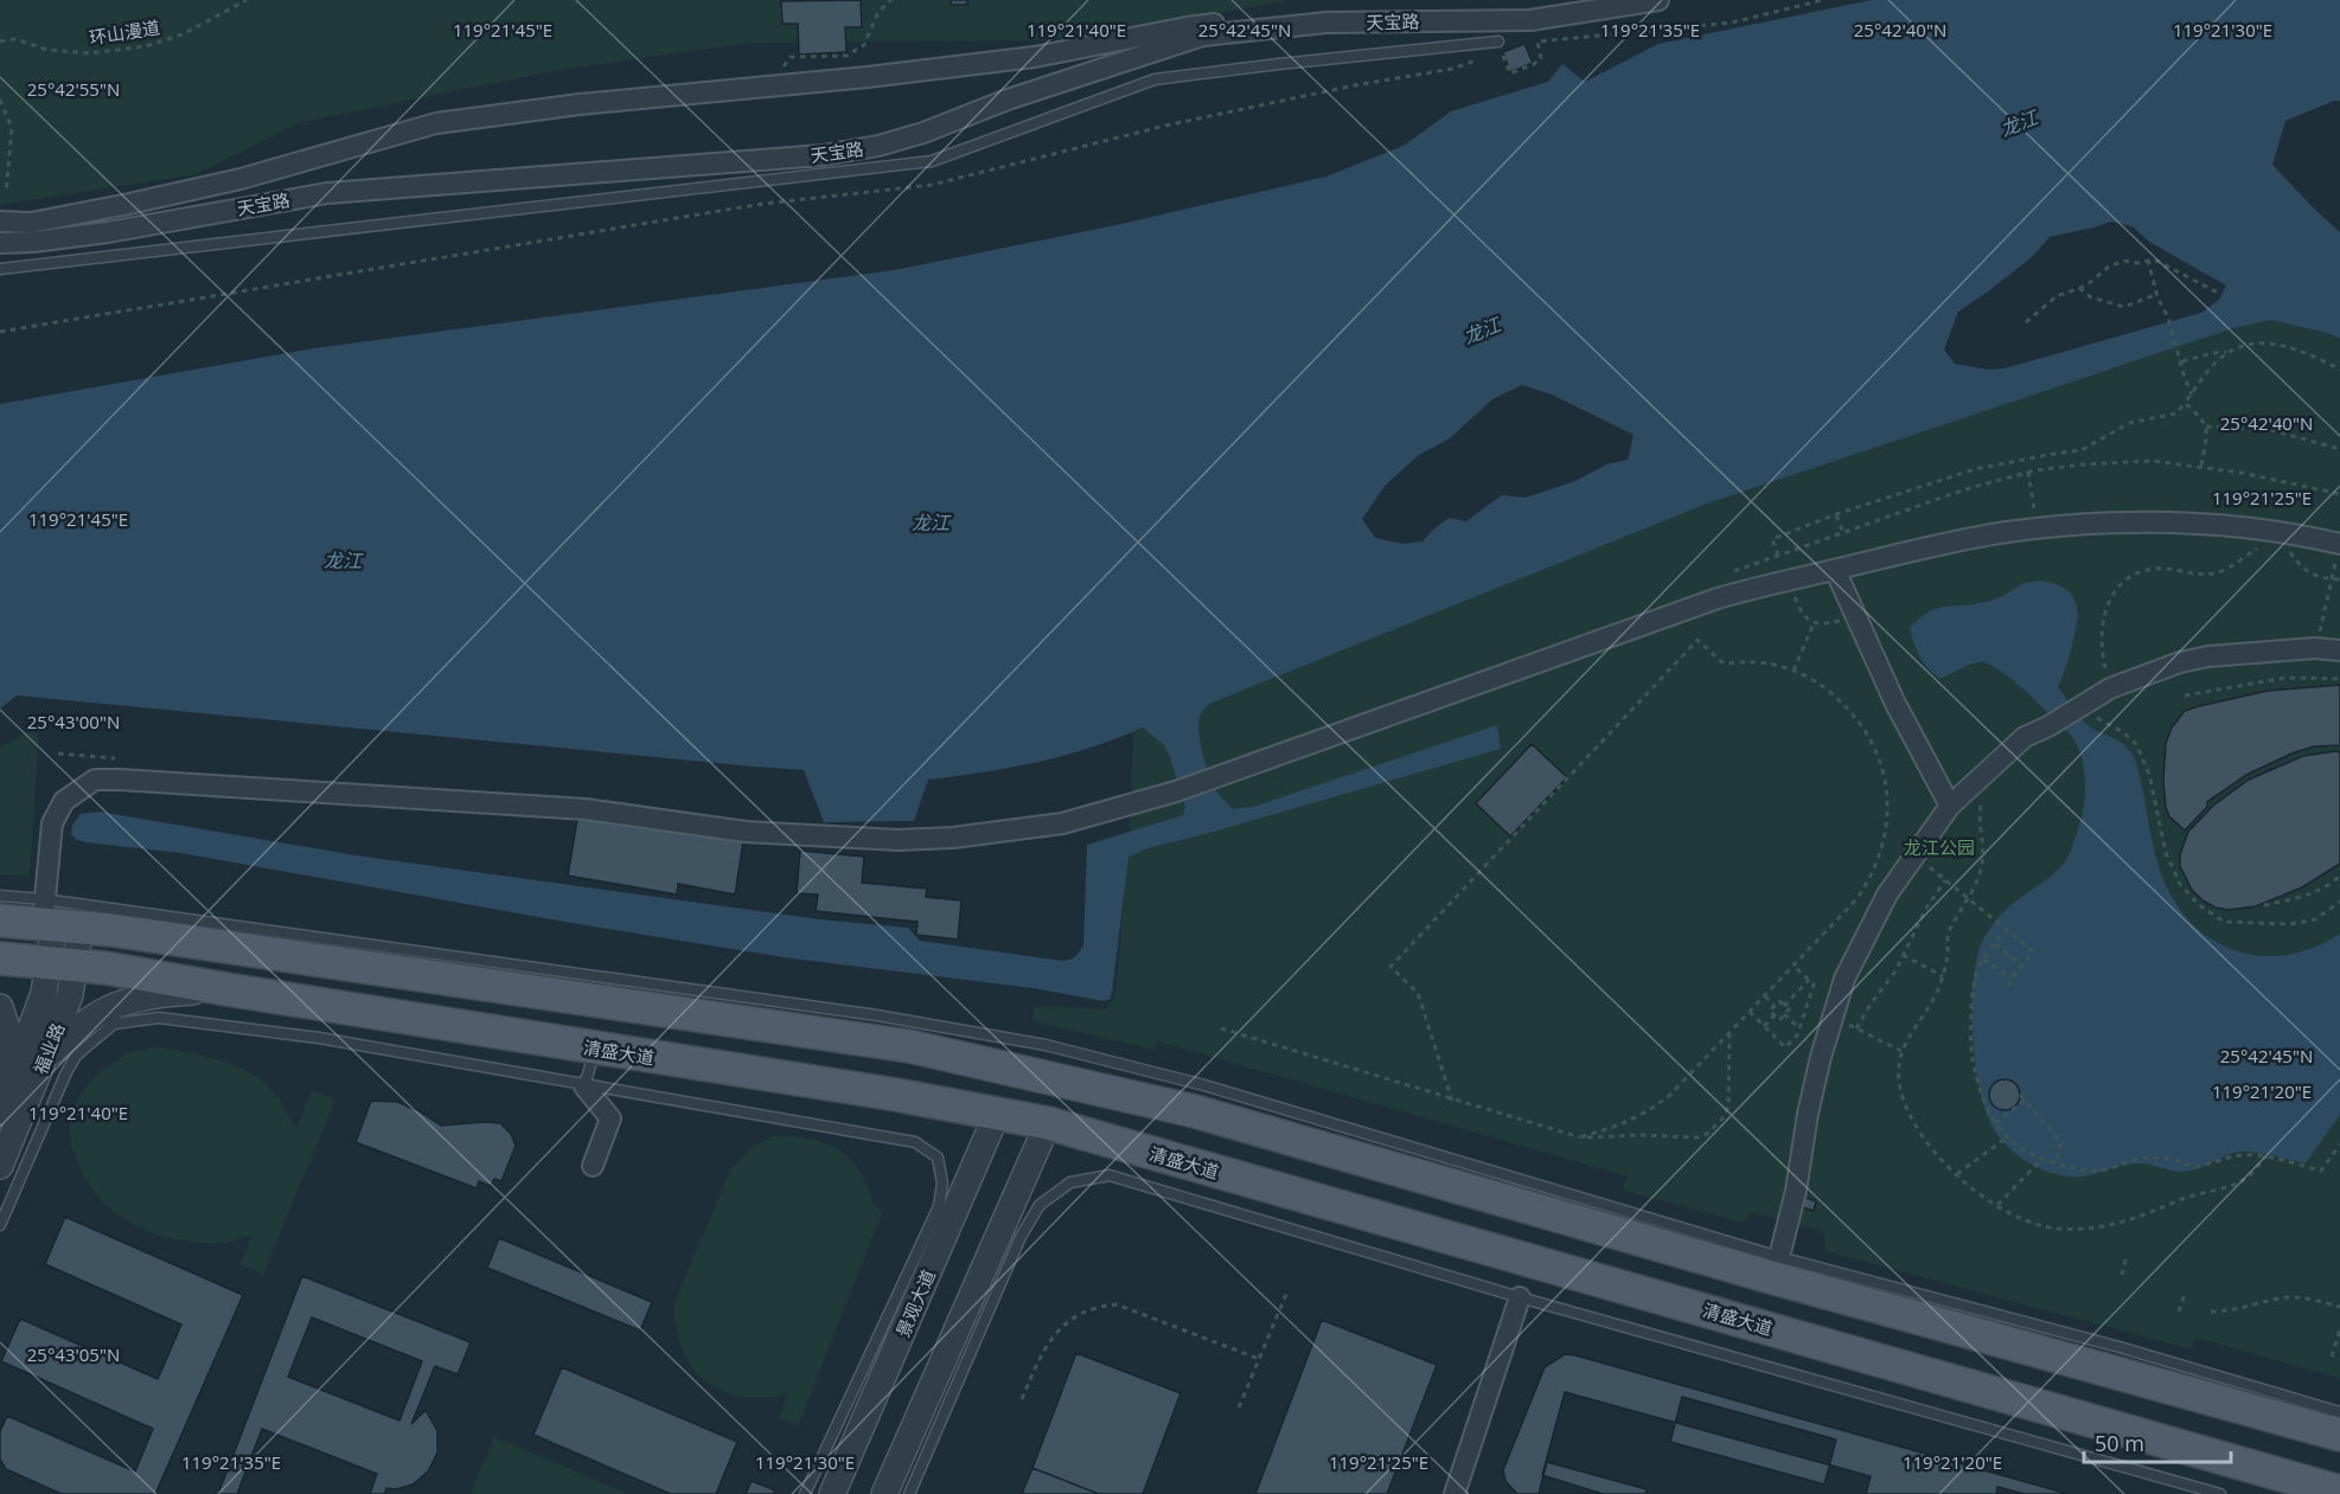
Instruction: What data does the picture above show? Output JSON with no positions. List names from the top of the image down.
{
  "streets": {
    "main road": ["清盛大道"],
    "street": ["天宝路", "福业路", "景观大道"],
    "path": ["环山漫道"]
  },
  "crossings": [
    ["福业路", "清盛大道"],
    ["清盛大道", "景观大道"]
  ],
  "water": ["龙江"],
  "parks": ["龙江公园"],
  "scale_bar": "50 m",
  "coordinates": [
    "25°42'45\"N",
    "25°42'40\"N",
    "119°21'45\"E",
    "119°21'30\"E",
    "119°21'40\"E",
    "119°21'35\"E",
    "25°42'55\"N",
    "119°21'25\"E",
    "25°43'00\"N",
    "119°21'20\"E",
    "25°43'05\"N"
  ]
}
